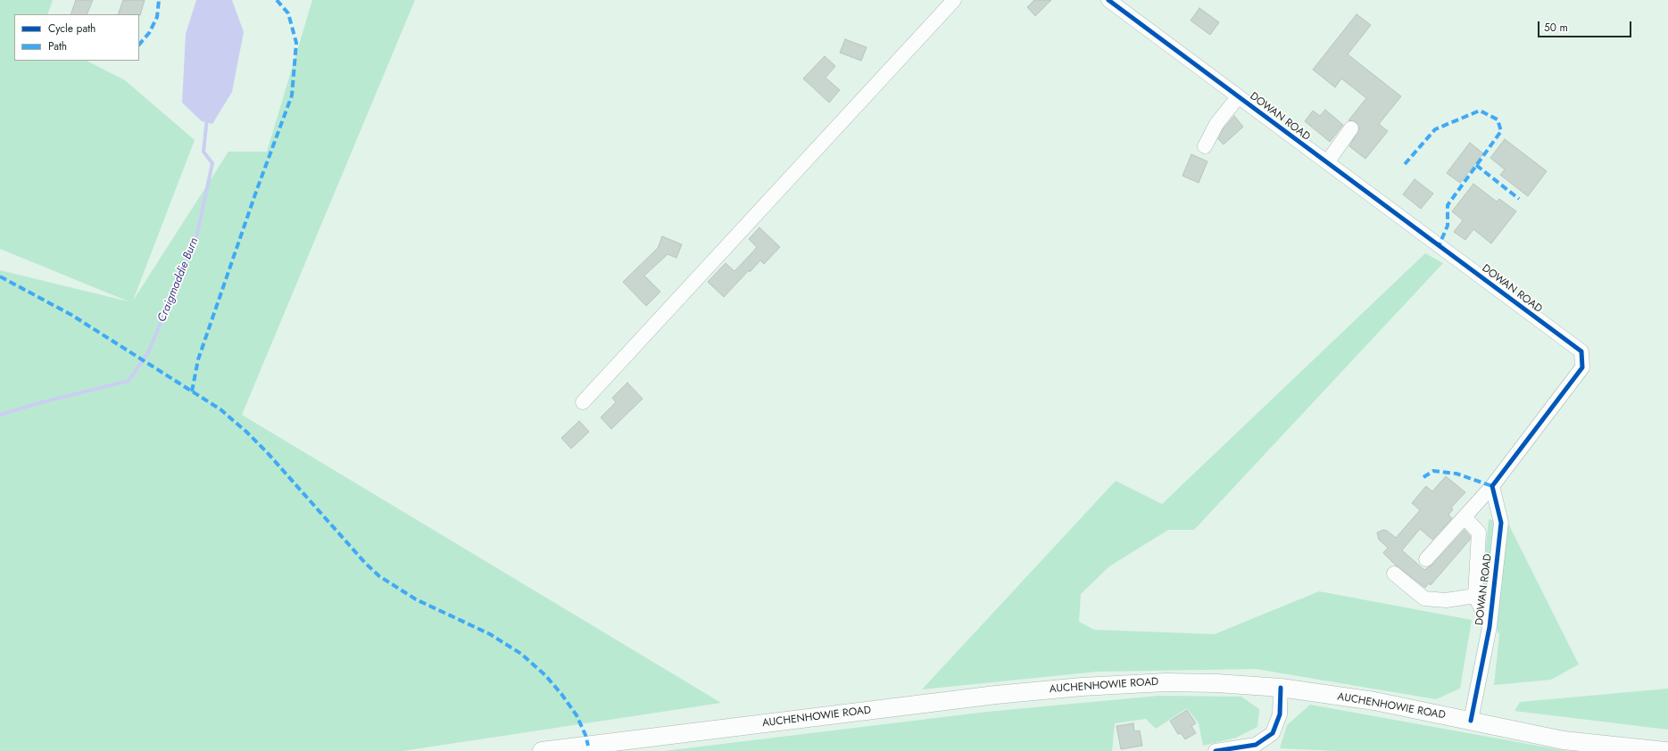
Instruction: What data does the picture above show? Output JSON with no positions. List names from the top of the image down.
{
  "streets": {
    "main road": ["AUCHENHOWIE ROAD"],
    "street": ["DOWAN ROAD"]
  },
  "crossings": [
    ["DOWAN ROAD", "AUCHENHOWIE ROAD"]
  ],
  "water": ["Craigmaddie Burn"],
  "legend": ["Cycle path", "Path"],
  "scale_bar": "50 m"
}
